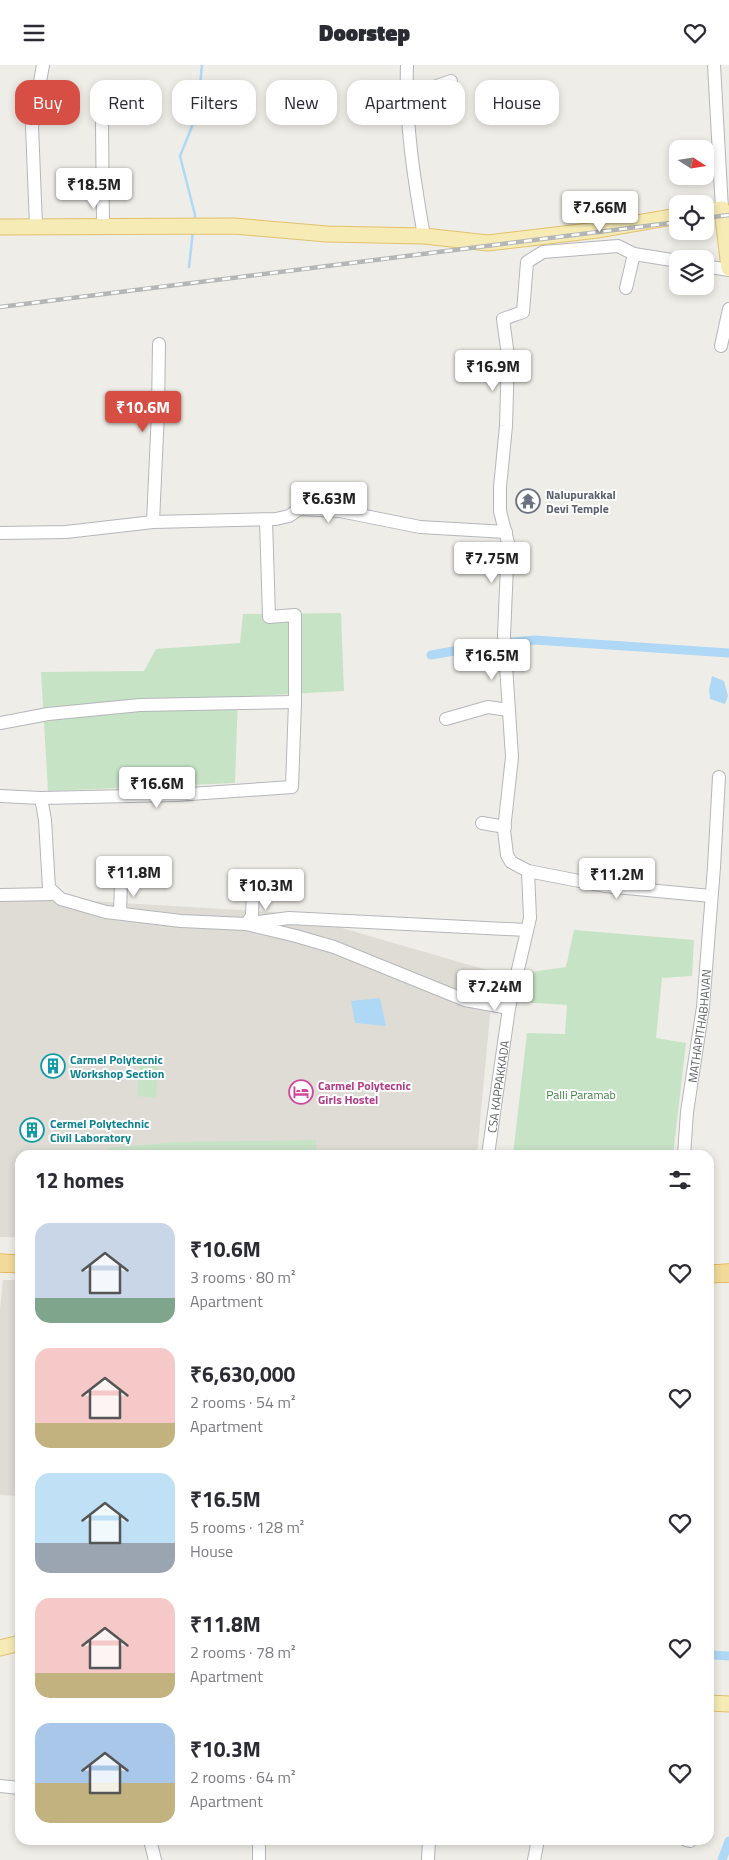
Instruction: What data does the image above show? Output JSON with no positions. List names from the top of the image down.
{
  "streets": {
    "street": ["MATHAPITHABHAVAN", "CSA KAPPAKKADA"]
  },
  "parks": ["Palli Paramab"],
  "places": {
    "temple": ["Nalupurakkal Devi Temple"],
    "building": ["Carmel Polytecnic Workshop Section", "Cermel Polytechnic Civil Laboratory"],
    "hotel": ["Carmel Polytecnic Girls Hostel"]
  },
  "north": "right",
  "page": {
    "header": "Doorstep",
    "chip": [
      "Buy",
      "Rent",
      "Filters",
      "New",
      "Apartment",
      "House"
    ],
    "price": [
      "₹18.5M",
      "₹7.66M",
      "₹16.9M",
      "₹10.6M",
      "₹6.63M",
      "₹7.75M",
      "₹16.5M",
      "₹16.6M",
      "₹11.8M",
      "₹11.2M",
      "₹10.3M",
      "₹7.24M"
    ],
    "heading": "12 homes",
    "list": [
      {
        "name": "₹10.6M",
        "note": "3 rooms · 80 m² · Apartment"
      },
      {
        "name": "₹6,630,000",
        "note": "2 rooms · 54 m² · Apartment"
      },
      {
        "name": "₹16.5M",
        "note": "5 rooms · 128 m² · House"
      },
      {
        "name": "₹11.8M",
        "note": "2 rooms · 78 m² · Apartment"
      },
      {
        "name": "₹10.3M",
        "note": "2 rooms · 64 m² · Apartment"
      }
    ]
  }
}
